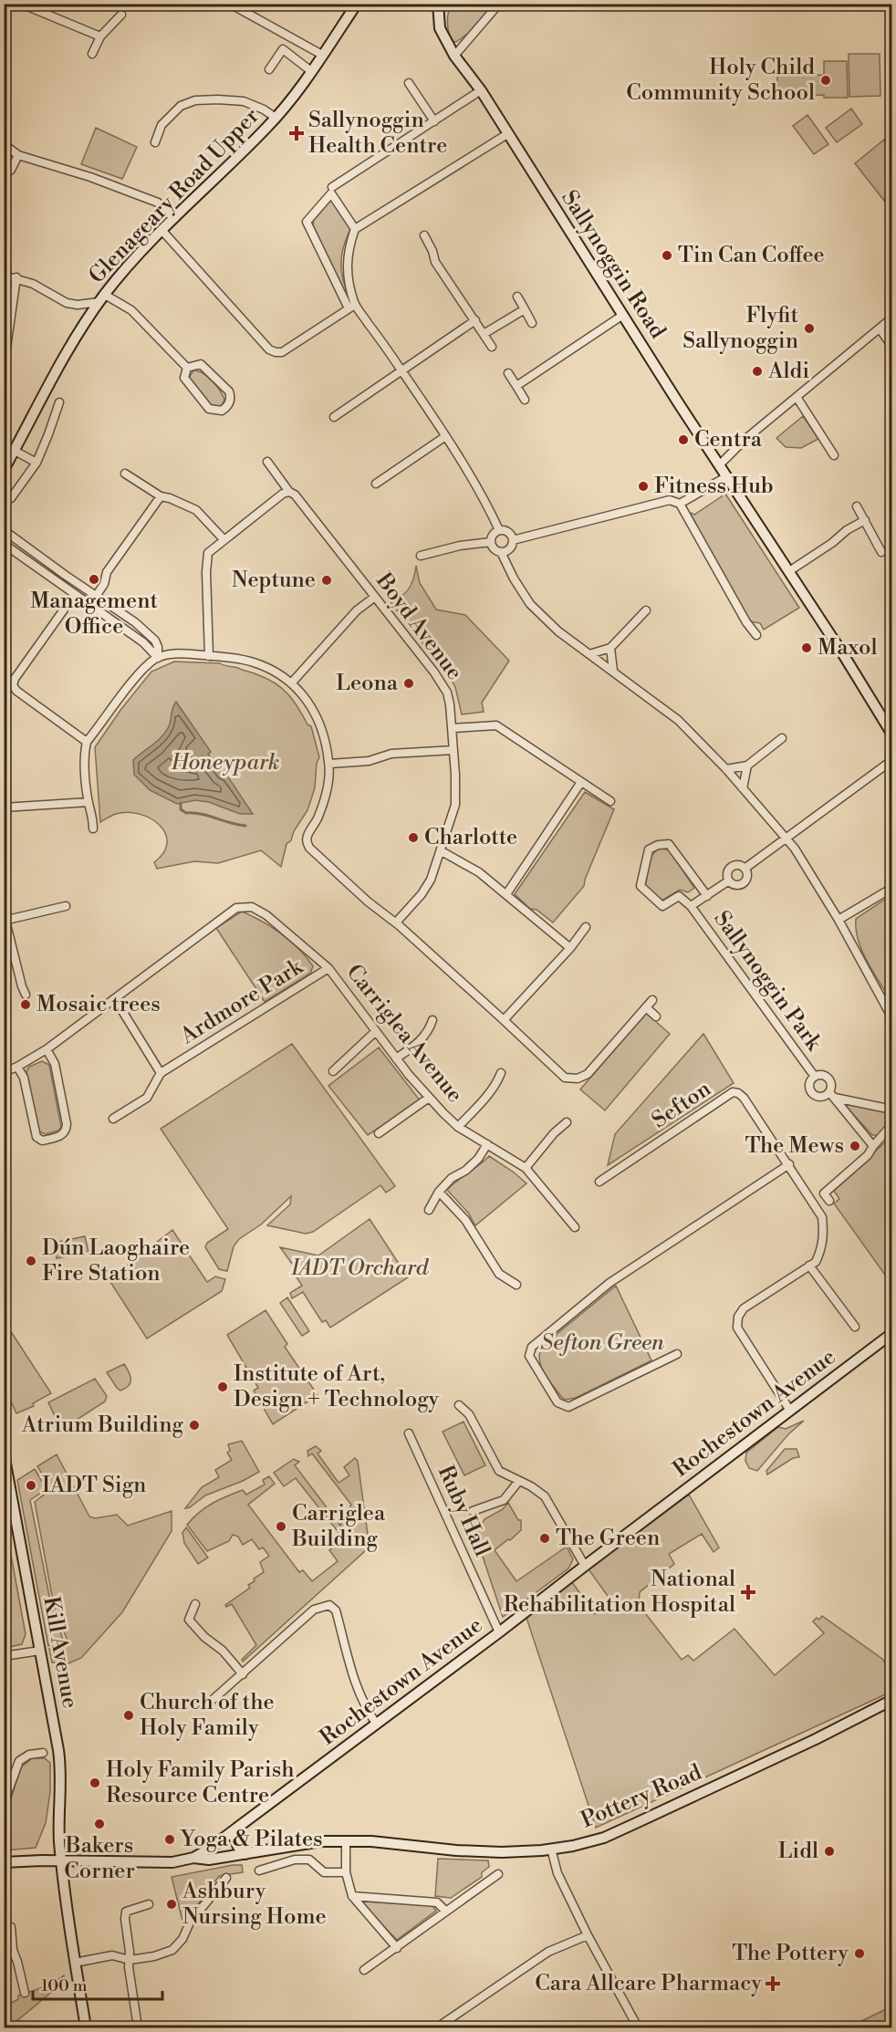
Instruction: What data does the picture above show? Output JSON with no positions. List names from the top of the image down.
{
  "streets": {
    "main road": [
      "Glenageary Road Upper",
      "Sallynoggin Road",
      "Rochestown Avenue",
      "Kill Avenue",
      "Pottery Road"
    ],
    "street": [
      "Boyd Avenue",
      "Sallynoggin Park",
      "Ardmore Park",
      "Carriglea Avenue",
      "Sefton",
      "Ruby Hall"
    ]
  },
  "crossings": [
    ["Ardmore Park", "Carriglea Avenue"],
    ["Sefton", "Rochestown Avenue"],
    ["Rochestown Avenue", "Ruby Hall"],
    ["Rochestown Avenue", "Kill Avenue"],
    ["Rochestown Avenue", "Pottery Road"]
  ],
  "parks": ["Honeypark", "IADT Orchard", "Sefton Green"],
  "places": {
    "other": [
      "Holy Child Community School",
      "Tin Can Coffee",
      "Flyfit Sallynoggin",
      "Aldi",
      "Centra",
      "Fitness Hub",
      "Management Office",
      "Neptune",
      "Maxol",
      "Leona",
      "Charlotte",
      "Mosaic trees",
      "The Mews",
      "Dún Laoghaire Fire Station",
      "Institute of Art, Design + Technology",
      "Atrium Building",
      "IADT Sign",
      "Carriglea Building",
      "The Green",
      "Church of the Holy Family",
      "Holy Family Parish Resource Centre",
      "Bakers Corner",
      "Yoga & Pilates",
      "Lidl",
      "Ashbury Nursing Home",
      "The Pottery"
    ],
    "health": ["Sallynoggin Health Centre", "National Rehabilitation Hospital", "Cara Allcare Pharmacy"]
  },
  "scale_bar": "100 m"
}
